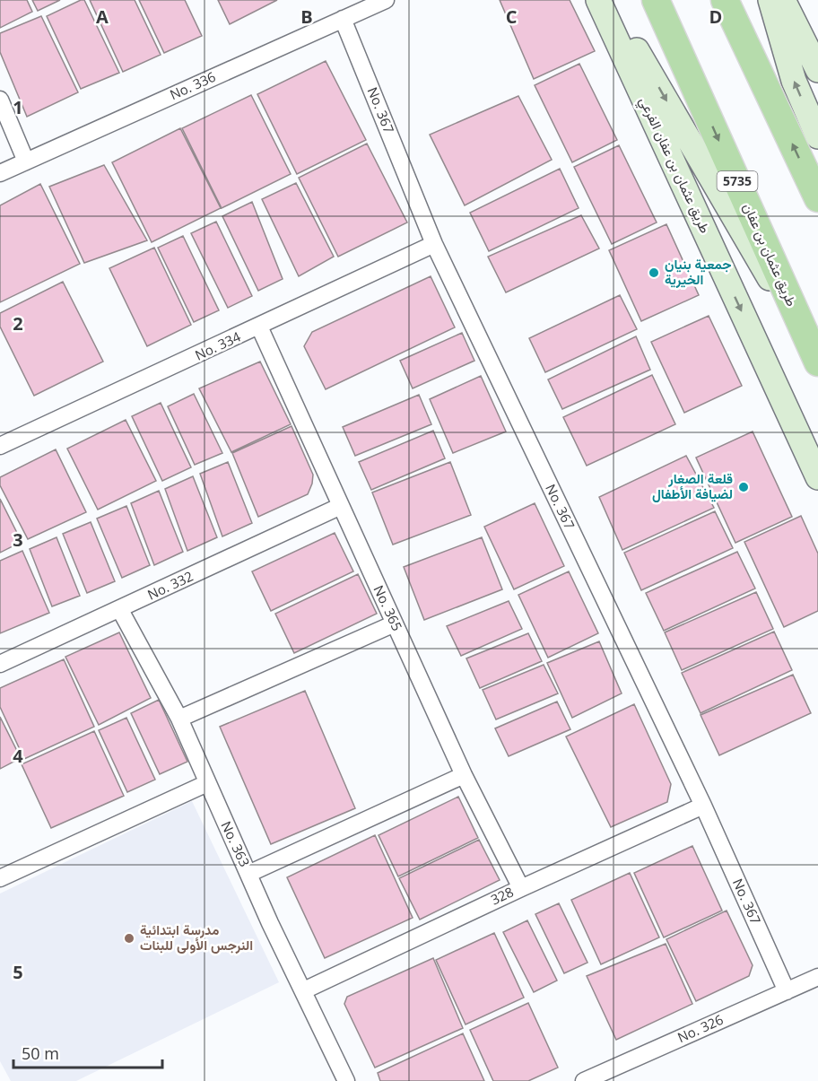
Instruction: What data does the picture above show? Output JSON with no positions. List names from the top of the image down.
{
  "streets": {
    "main road": ["طريق عثمان بن عفان الفرعي", "5735", "طريق عثمان بن عفان"],
    "street": [
      "No. 336",
      "No. 367",
      "No. 334",
      "No. 332",
      "No. 365",
      "No. 363",
      "328",
      "No. 326"
    ]
  },
  "crossings": [
    ["No. 336", "No. 367"],
    ["No. 367", "No. 334"],
    ["No. 367", "328"],
    ["No. 367", "No. 326"],
    ["No. 334", "No. 365"],
    ["No. 332", "No. 365"],
    ["No. 332", "No. 363"],
    ["No. 365", "328"],
    ["No. 363", "328"]
  ],
  "places": ["جمعية بنيان الخيرية", "قلعة الصغار لضيافة الأطفال", "مدرسة ابتدائية النرجس الأولى للبنات"],
  "scale_bar": "50 m",
  "grid": {
    "columns": [
      "A",
      "B",
      "C",
      "D"
    ],
    "rows": [
      "1",
      "2",
      "3",
      "4",
      "5"
    ]
  }
}
